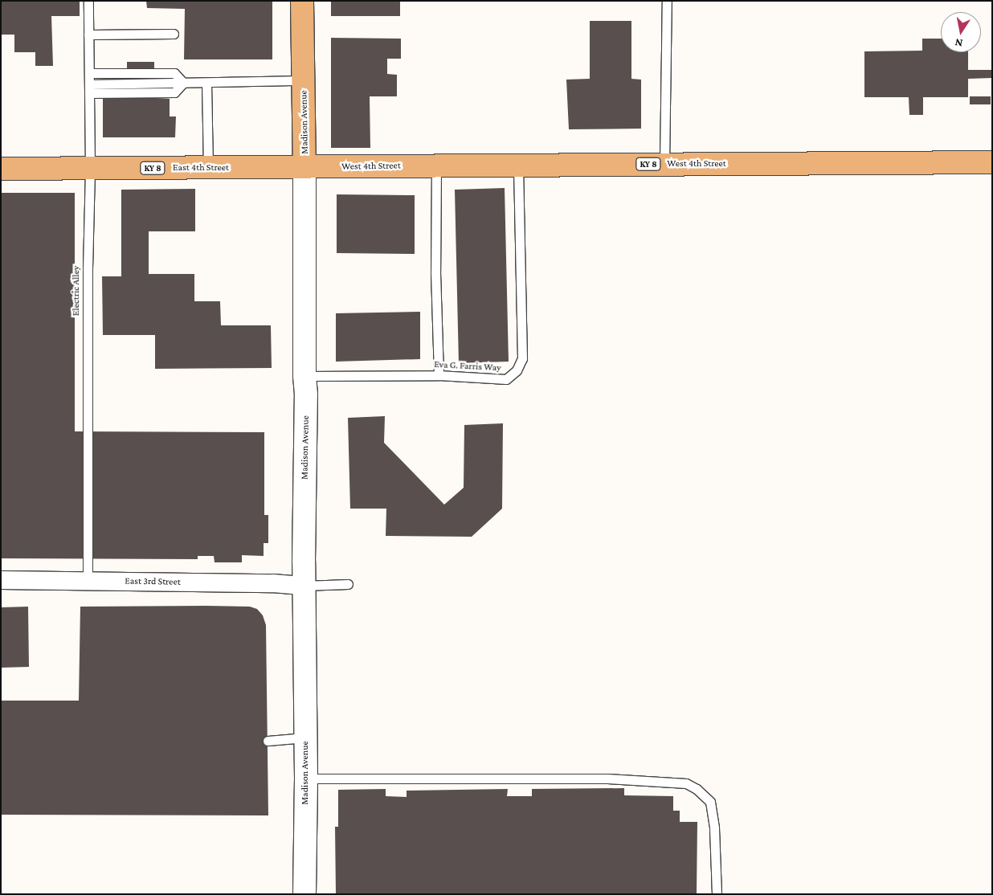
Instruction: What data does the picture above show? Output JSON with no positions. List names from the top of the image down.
{
  "streets": {
    "main road": [
      "Madison Avenue",
      "KY 8",
      "West 4th Street",
      "East 4th Street"
    ],
    "street": ["East 3rd Street"],
    "lane": ["Electric Alley", "Eva G. Farris Way"]
  },
  "crossings": [
    ["Madison Avenue", "West 4th Street"],
    ["Madison Avenue", "East 4th Street"],
    ["Madison Avenue", "Eva G. Farris Way"],
    ["Madison Avenue", "East 3rd Street"],
    ["West 4th Street", "East 4th Street"],
    ["West 4th Street", "Eva G. Farris Way"],
    ["East 4th Street", "Electric Alley"],
    ["Electric Alley", "East 3rd Street"]
  ],
  "north": "bottom"
}
